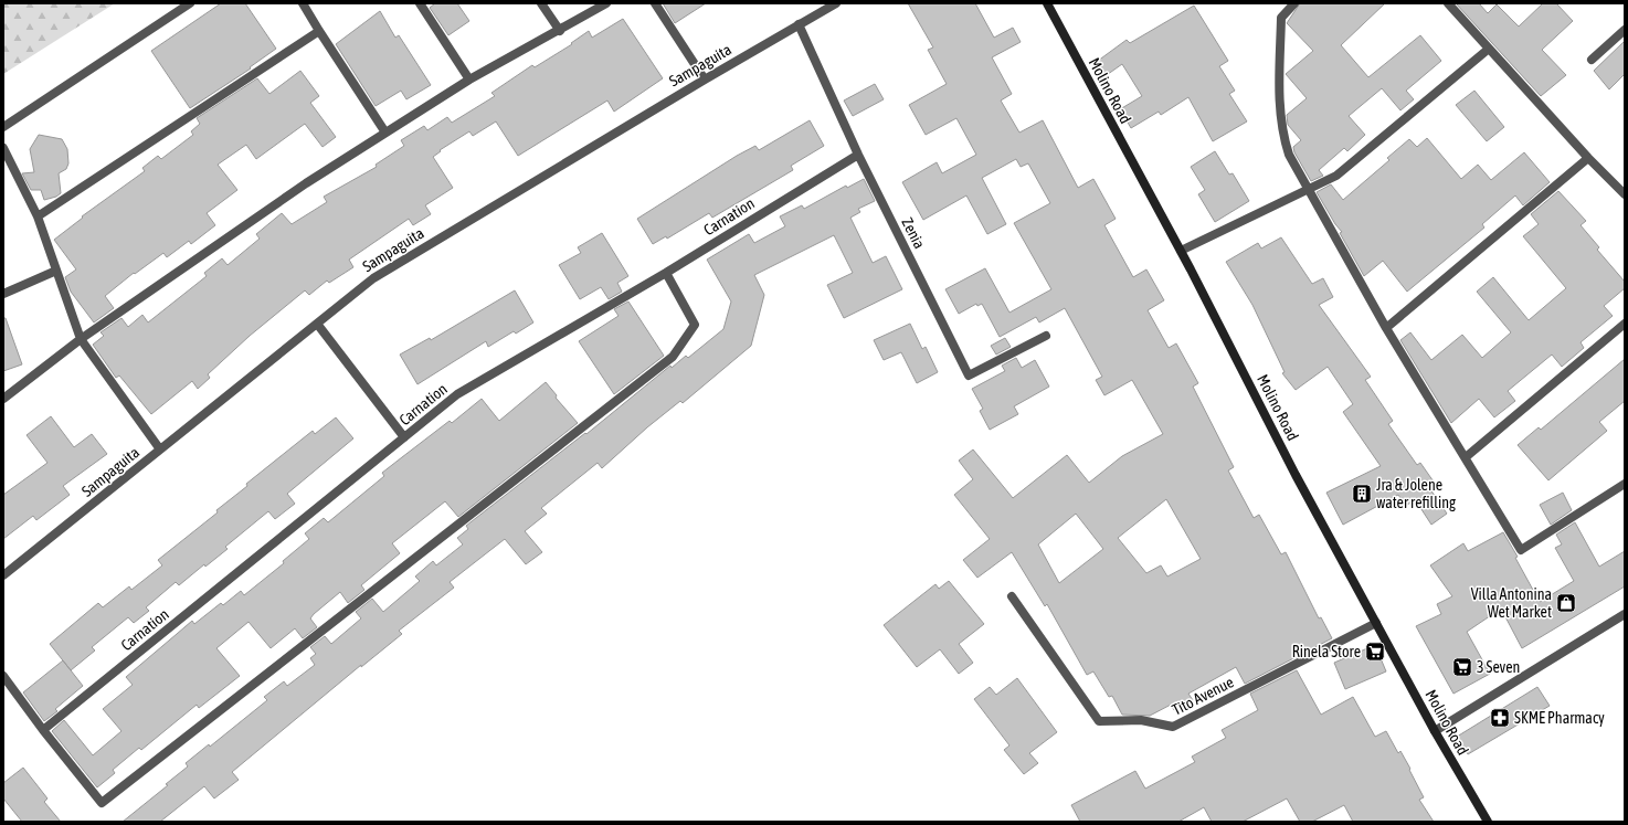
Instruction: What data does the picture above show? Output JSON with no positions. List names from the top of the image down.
{
  "streets": {
    "main road": ["Molino Road"],
    "street": [
      "Sampaguita",
      "Carnation",
      "Zenia",
      "Tito Avenue"
    ]
  },
  "crossings": [
    ["Sampaguita", "Zenia"],
    ["Molino Road", "Tito Avenue"],
    ["Carnation", "Zenia"]
  ],
  "places": {
    "building": ["Jra & Jolene water refilling"],
    "shop": ["Villa Antonina Wet Market"],
    "supermarket": ["Rinela Store", "3 Seven"],
    "pharmacy": ["SKME Pharmacy"]
  }
}
